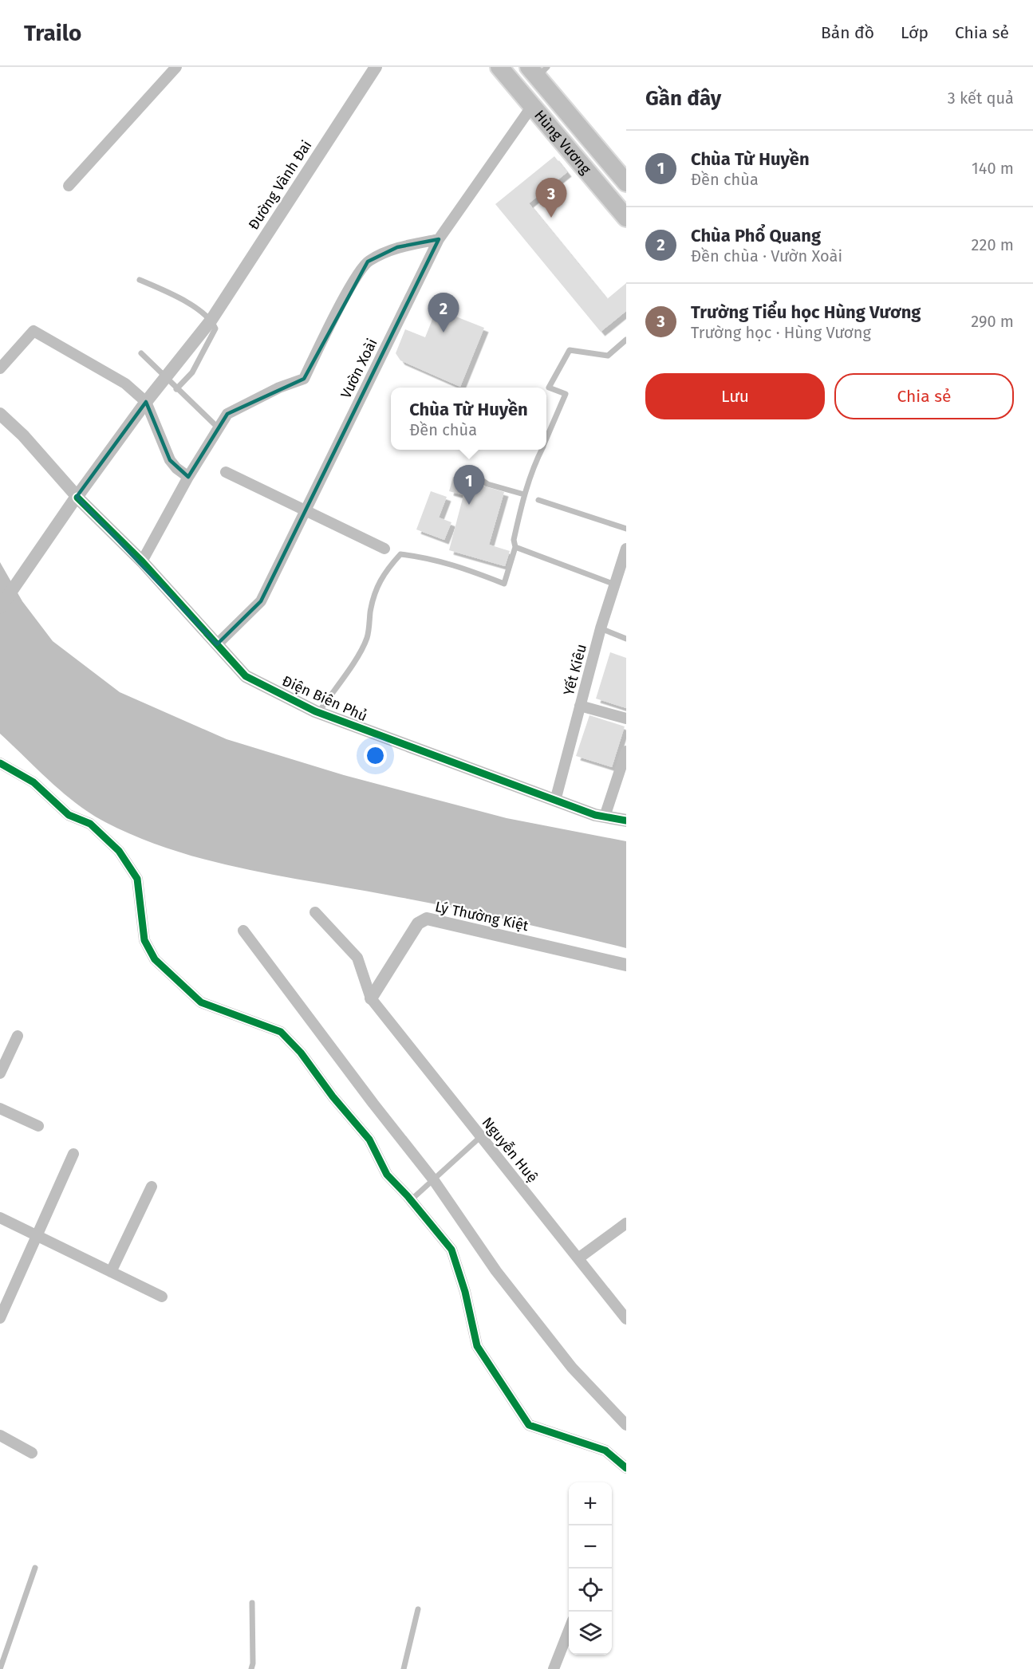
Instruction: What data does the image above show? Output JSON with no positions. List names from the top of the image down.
{
  "streets": {
    "main road": ["Hùng Vương"],
    "street": [
      "Đường Vành Đai",
      "Vườn Xoài",
      "Yết Kiêu",
      "Điện Biên Phủ",
      "Lý Thường Kiệt",
      "Nguyễn Huệ"
    ]
  },
  "crossings": [
    ["Hùng Vương", "Vườn Xoài"],
    ["Vườn Xoài", "Điện Biên Phủ"],
    ["Yết Kiêu", "Điện Biên Phủ"],
    ["Lý Thường Kiệt", "Nguyễn Huệ"]
  ],
  "page": {
    "header": "Trailo",
    "nav": ["Bản đồ", "Lớp", "Chia sẻ"],
    "heading": ["Gần đây", "3 kết quả"],
    "list": [
      {
        "mark": "1",
        "name": "Chùa Từ Huyền",
        "note": "Đền chùa",
        "value": "140 m"
      },
      {
        "mark": "2",
        "name": "Chùa Phổ Quang",
        "note": "Đền chùa · Vườn Xoài",
        "value": "220 m"
      },
      {
        "mark": "3",
        "name": "Trường Tiểu học Hùng Vương",
        "note": "Trường học · Hùng Vương",
        "value": "290 m"
      }
    ],
    "pins": ["3", "2", "1"],
    "buttons": ["Lưu", "Chia sẻ"],
    "popup": ["Chùa Từ Huyền", "Đền chùa"],
    "map_buttons": ["+", "−"]
  }
}
